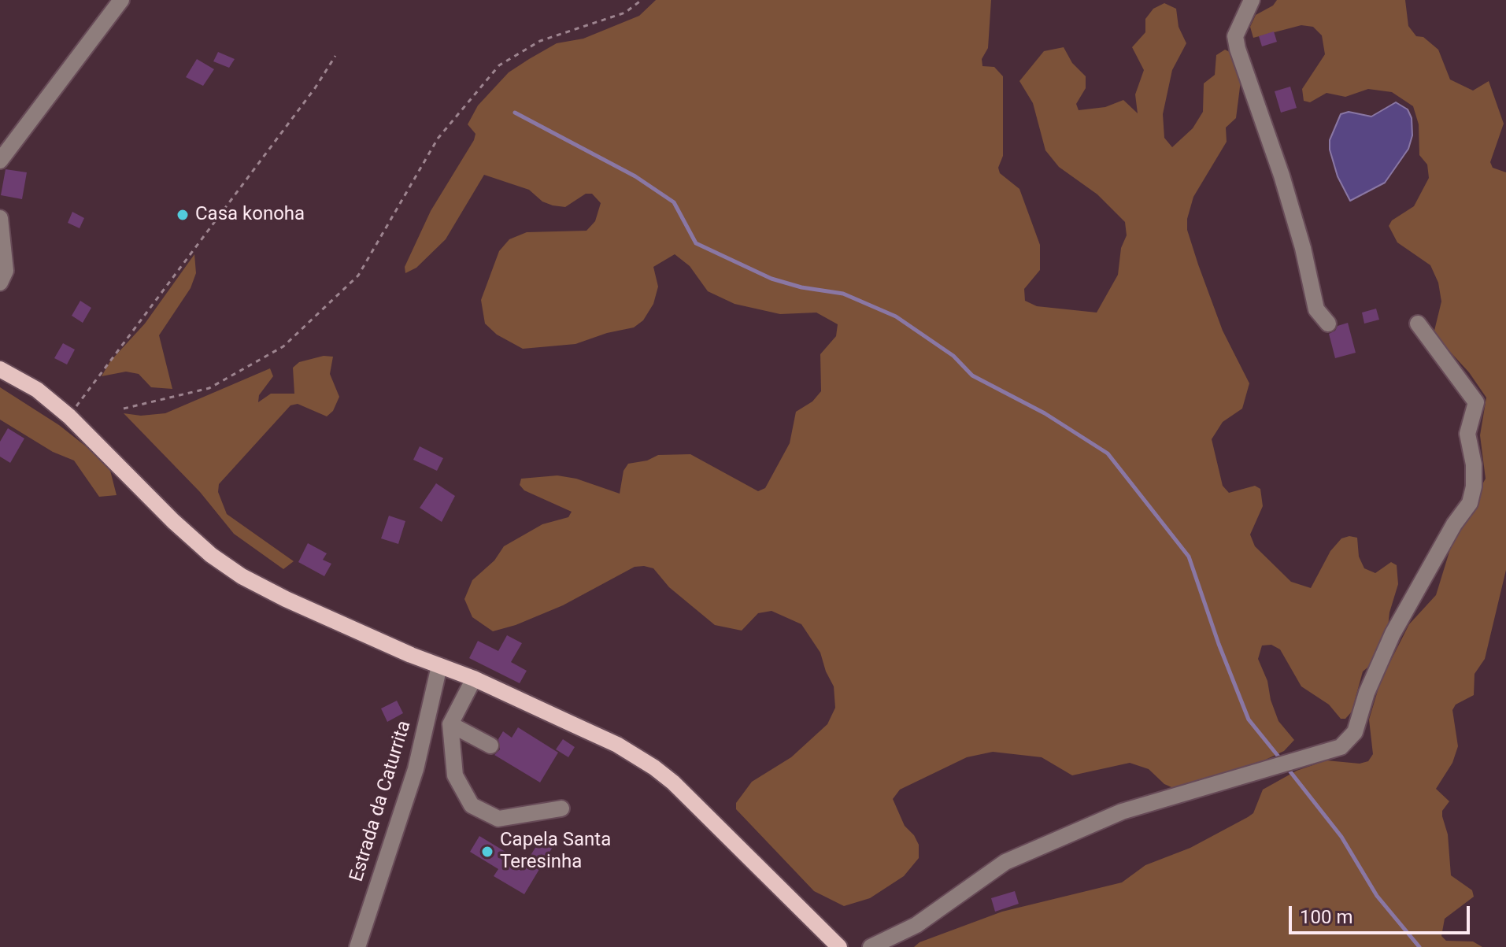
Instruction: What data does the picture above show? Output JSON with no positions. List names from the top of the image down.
{
  "streets": {
    "street": ["Estrada da Caturrita"]
  },
  "places": ["Casa konoha", "Capela Santa Teresinha"],
  "scale_bar": "100 m"
}
